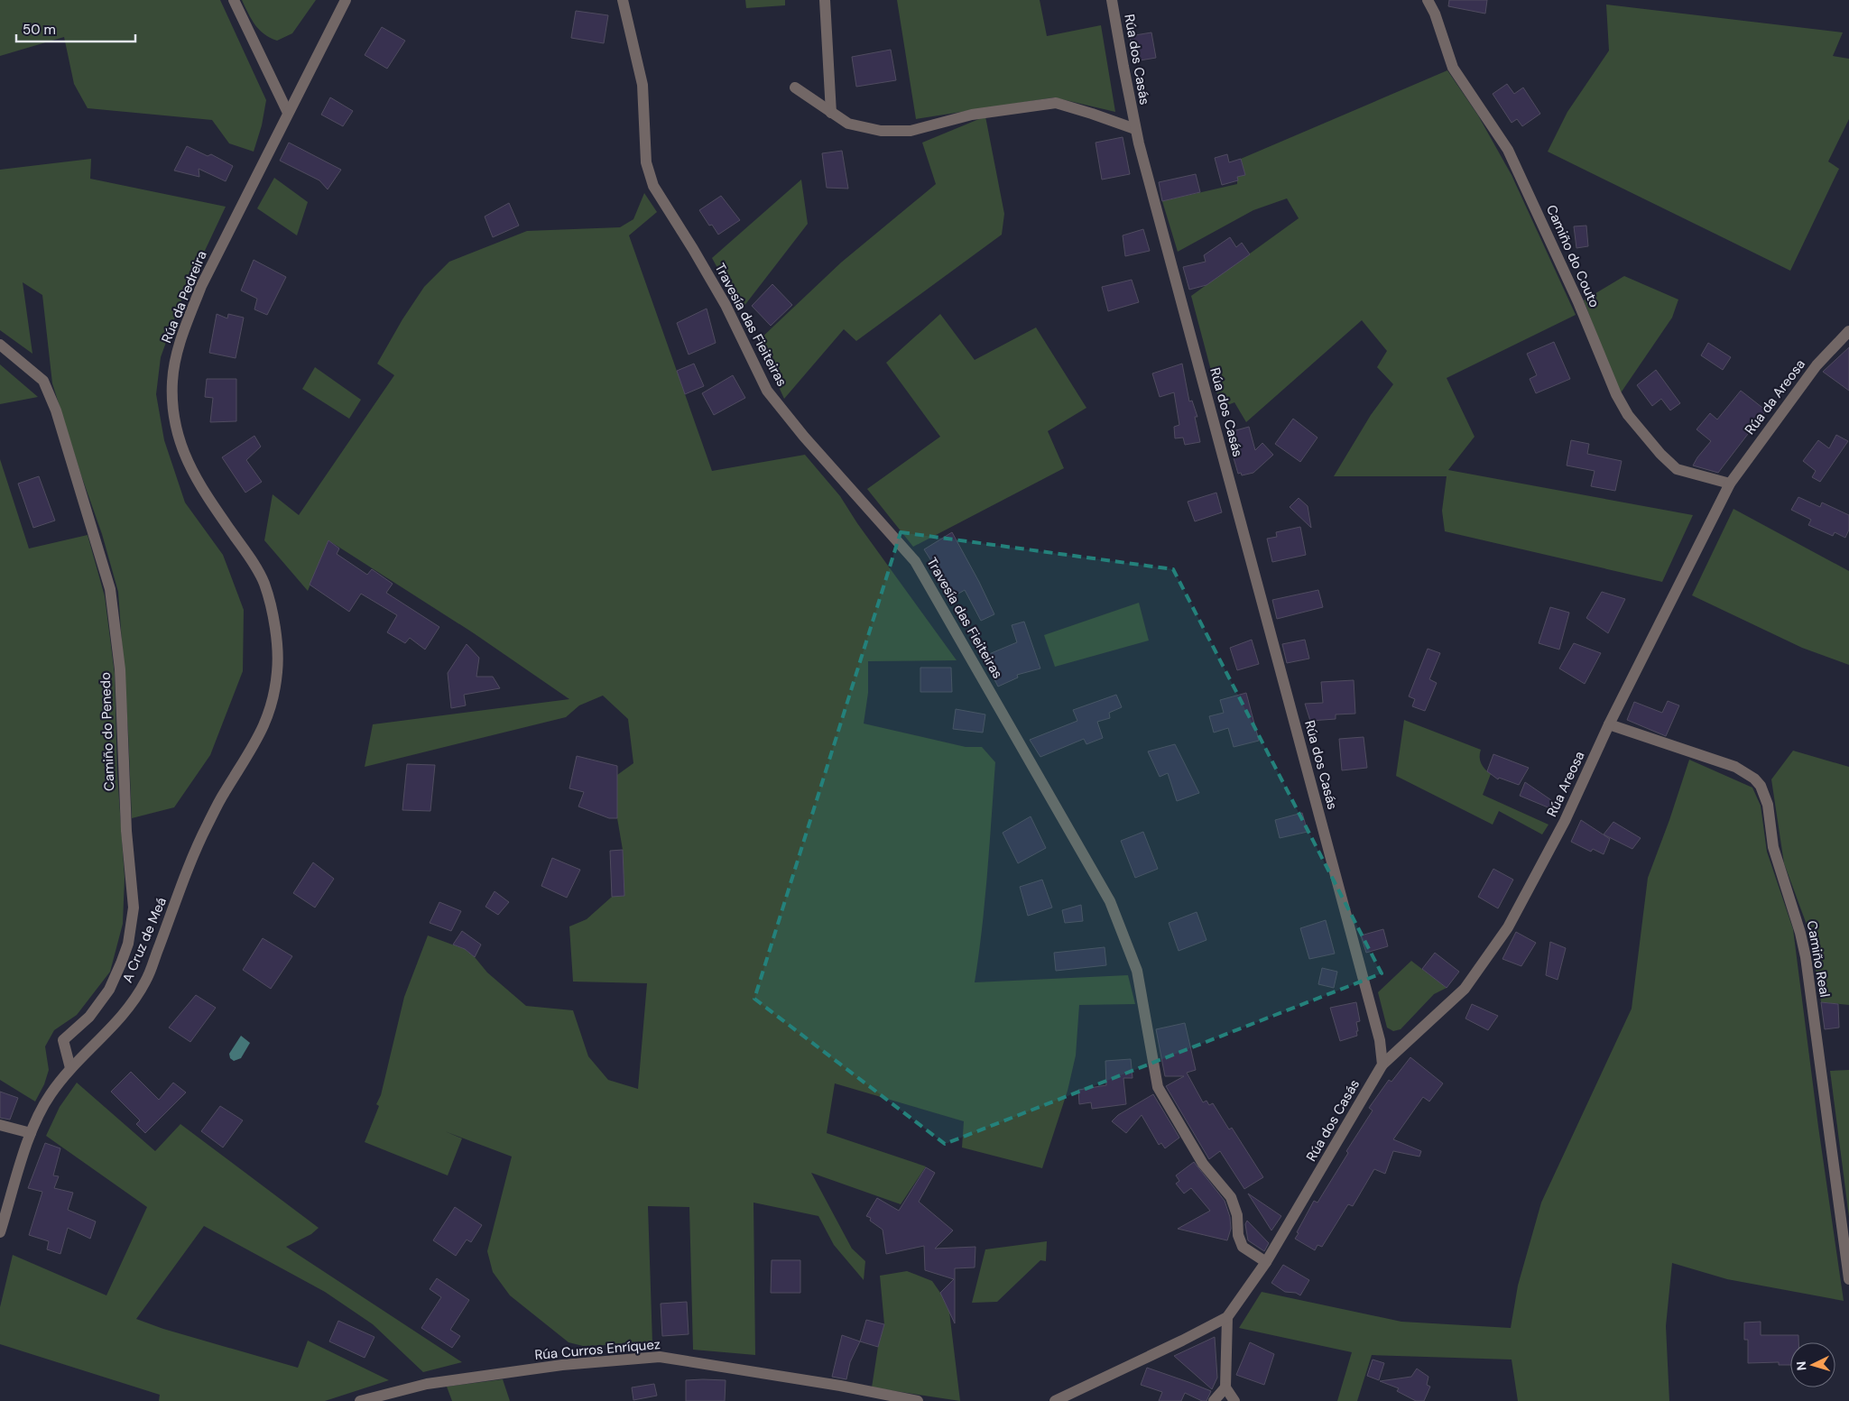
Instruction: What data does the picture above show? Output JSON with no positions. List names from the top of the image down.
{
  "streets": {
    "street": [
      "Rúa dos Casás",
      "Camiño do Couto",
      "Rúa da Pedreira",
      "Travesía das Fieiteiras",
      "Rúa da Areosa",
      "Camiño do Penedo",
      "Rúa Areosa",
      "A Cruz de Meá",
      "Camiño Real",
      "Rúa Curros Enríquez"
    ]
  },
  "crossings": [
    ["Rúa dos Casás", "Travesía das Fieiteiras"],
    ["Rúa dos Casás", "Rúa Areosa"],
    ["Camiño do Couto", "Rúa da Areosa"],
    ["Camiño do Couto", "Rúa Areosa"],
    ["Rúa da Pedreira", "A Cruz de Meá"],
    ["Rúa da Areosa", "Rúa Areosa"],
    ["Camiño do Penedo", "A Cruz de Meá"],
    ["Rúa Areosa", "Camiño Real"]
  ],
  "scale_bar": "50 m",
  "north": "left"
}
